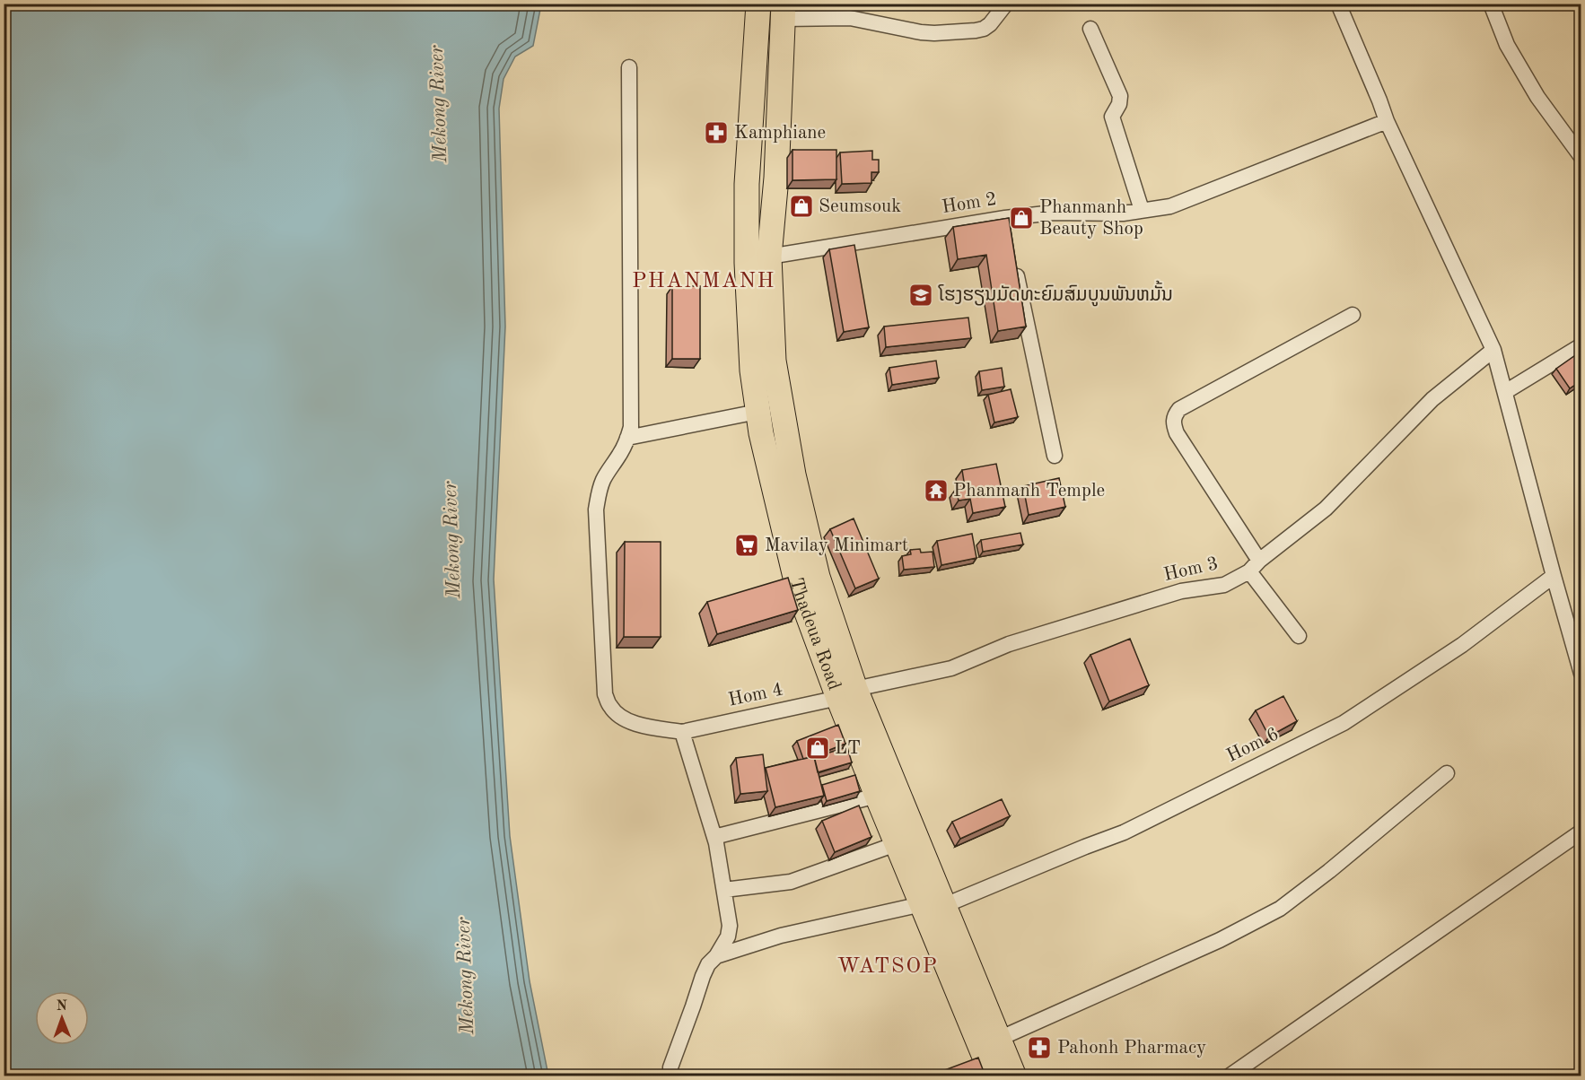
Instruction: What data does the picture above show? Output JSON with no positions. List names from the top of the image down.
{
  "streets": {
    "main road": ["Thadeua Road"],
    "street": [
      "Hom 2",
      "Hom 3",
      "Hom 4",
      "Hom 6"
    ]
  },
  "crossings": [
    ["Hom 2", "Thadeua Road"],
    ["Hom 3", "Thadeua Road"],
    ["Hom 3", "Hom 4"],
    ["Thadeua Road", "Hom 4"],
    ["Thadeua Road", "Hom 6"]
  ],
  "districts": ["PHANMANH", "WATSOP"],
  "water": ["Mekong River"],
  "places": {
    "pharmacy": ["Kamphiane", "Pahonh Pharmacy"],
    "shop": ["Seumsouk", "Phanmanh Beauty Shop", "LT"],
    "school or university": ["ໂຮງຮຽນມັດທະຍົມສົມບູນພັນຫມັ້ນ"],
    "temple": ["Phanmanh Temple"],
    "supermarket": ["Mavilay Minimart"]
  },
  "north": "top"
}
